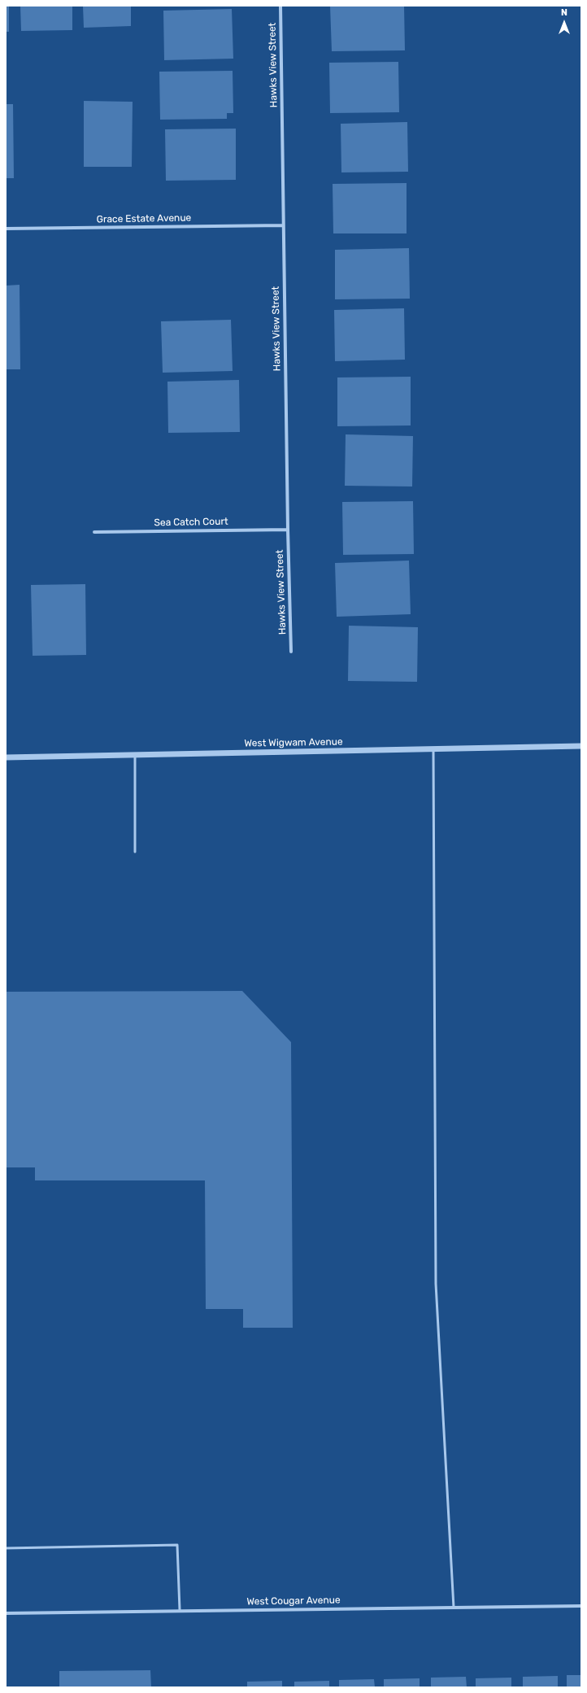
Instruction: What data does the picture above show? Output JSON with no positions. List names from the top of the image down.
{
  "streets": {
    "street": [
      "Hawks View Street",
      "Grace Estate Avenue",
      "Sea Catch Court",
      "West Wigwam Avenue",
      "West Cougar Avenue"
    ]
  },
  "crossings": [
    ["Hawks View Street", "Grace Estate Avenue"],
    ["Hawks View Street", "Sea Catch Court"]
  ],
  "north": "top"
}
